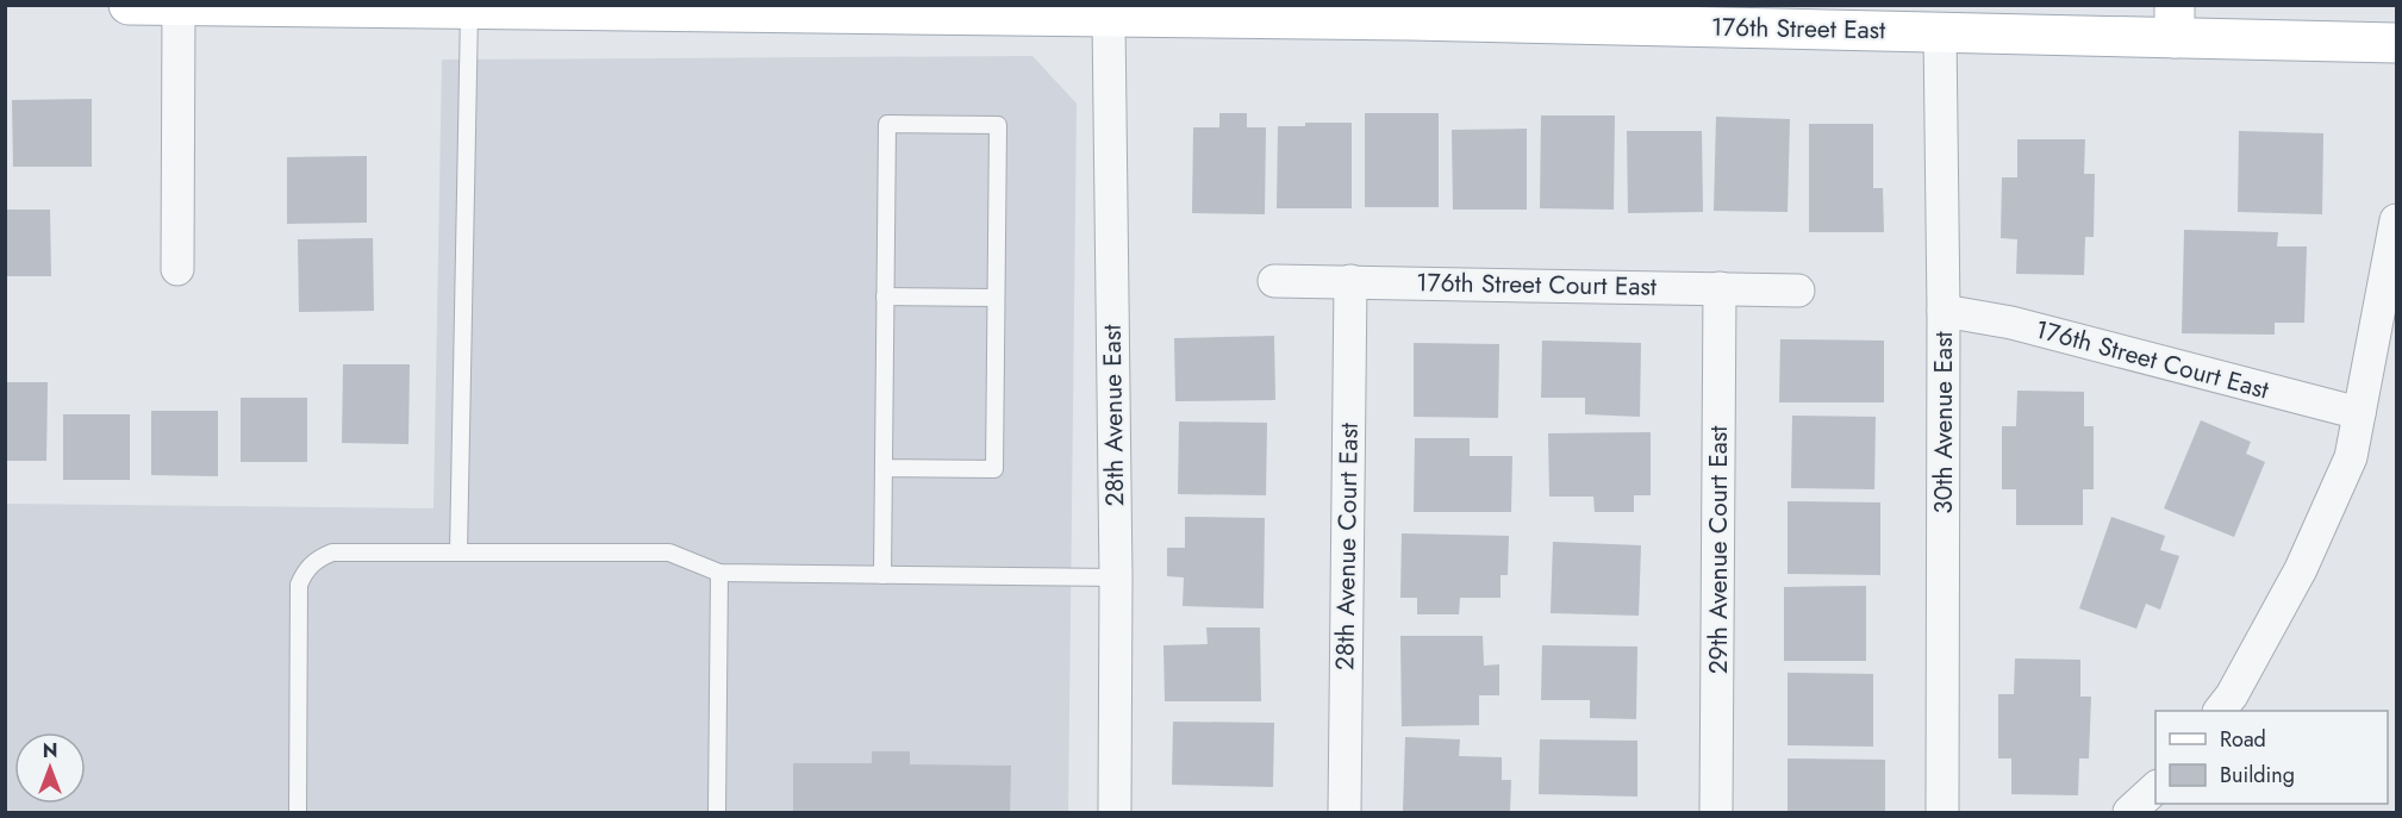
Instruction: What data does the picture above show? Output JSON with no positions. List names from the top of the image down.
{
  "streets": {
    "main road": ["176th Street East"],
    "street": [
      "176th Street Court East",
      "28th Avenue East",
      "30th Avenue East",
      "28th Avenue Court East",
      "29th Avenue Court East"
    ]
  },
  "crossings": [
    ["176th Street East", "28th Avenue East"],
    ["176th Street East", "30th Avenue East"],
    ["176th Street Court East", "30th Avenue East"],
    ["176th Street Court East", "28th Avenue Court East"],
    ["176th Street Court East", "29th Avenue Court East"]
  ],
  "legend": ["Road", "Building"],
  "north": "top"
}
